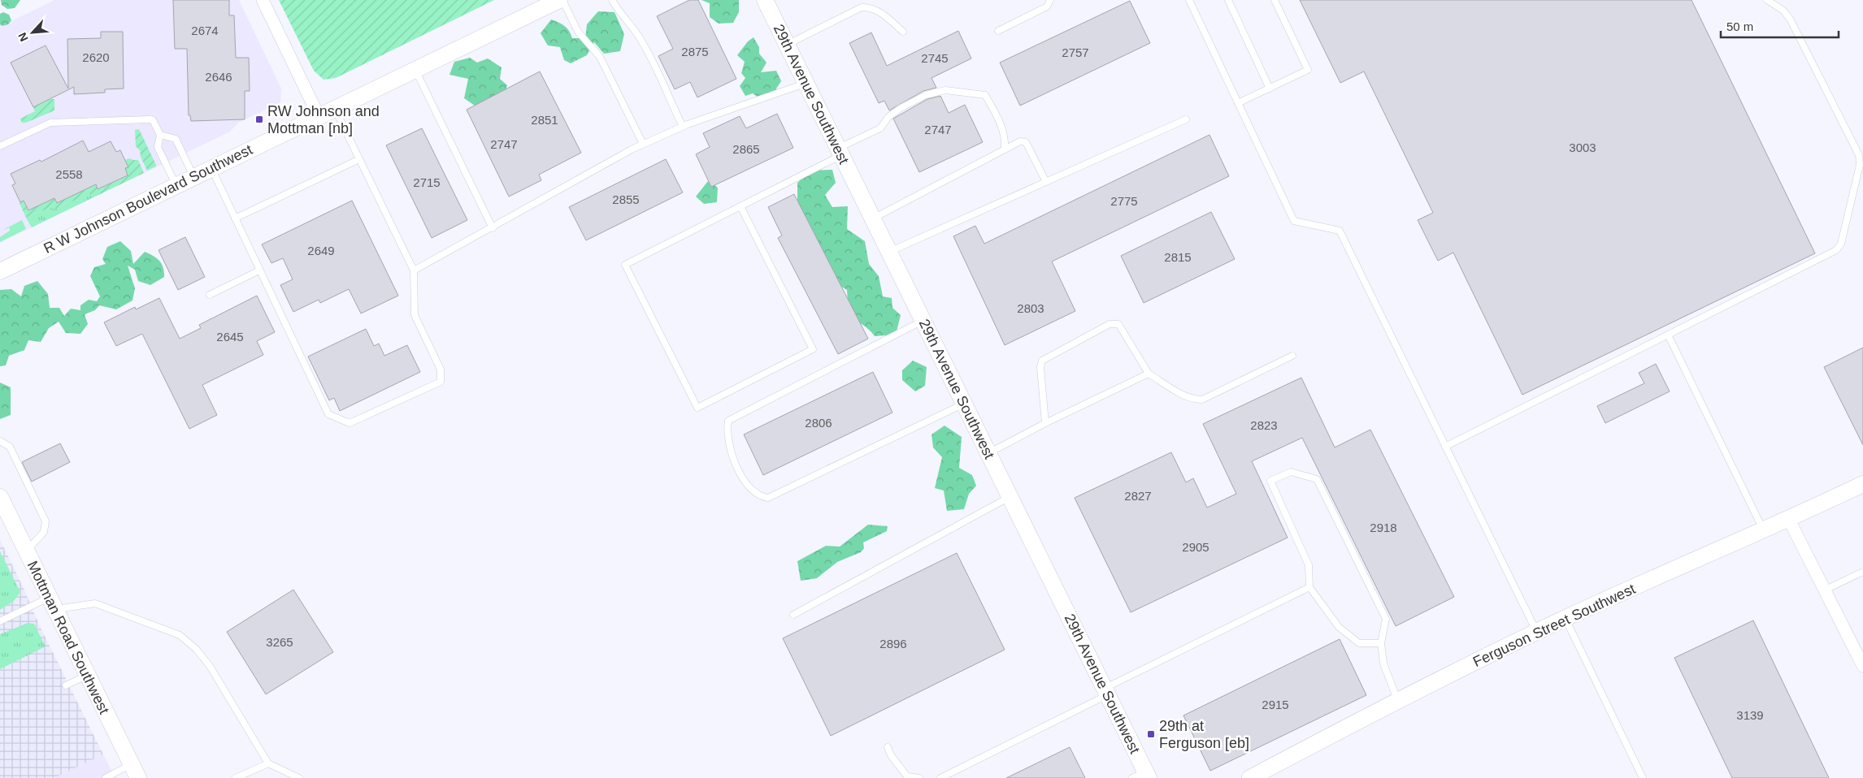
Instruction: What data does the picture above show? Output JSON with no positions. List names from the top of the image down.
{
  "streets": {
    "street": [
      "29th Avenue Southwest",
      "R W Johnson Boulevard Southwest",
      "Ferguson Street Southwest",
      "Mottman Road Southwest"
    ]
  },
  "places": {
    "transit": ["RW Johnson and Mottman [nb]", "29th at Ferguson [eb]"]
  },
  "house_numbers": [
    "2674",
    "2875",
    "2757",
    "2620",
    "2745",
    "2646",
    "2851",
    "2747",
    "2747",
    "3003",
    "2865",
    "2558",
    "2715",
    "2855",
    "2775",
    "2649",
    "2815",
    "2803",
    "2645",
    "2806",
    "2823",
    "2827",
    "2918",
    "2905",
    "3265",
    "2896",
    "2915",
    "3139"
  ],
  "scale_bar": "50 m",
  "north": "bottom left"
}
